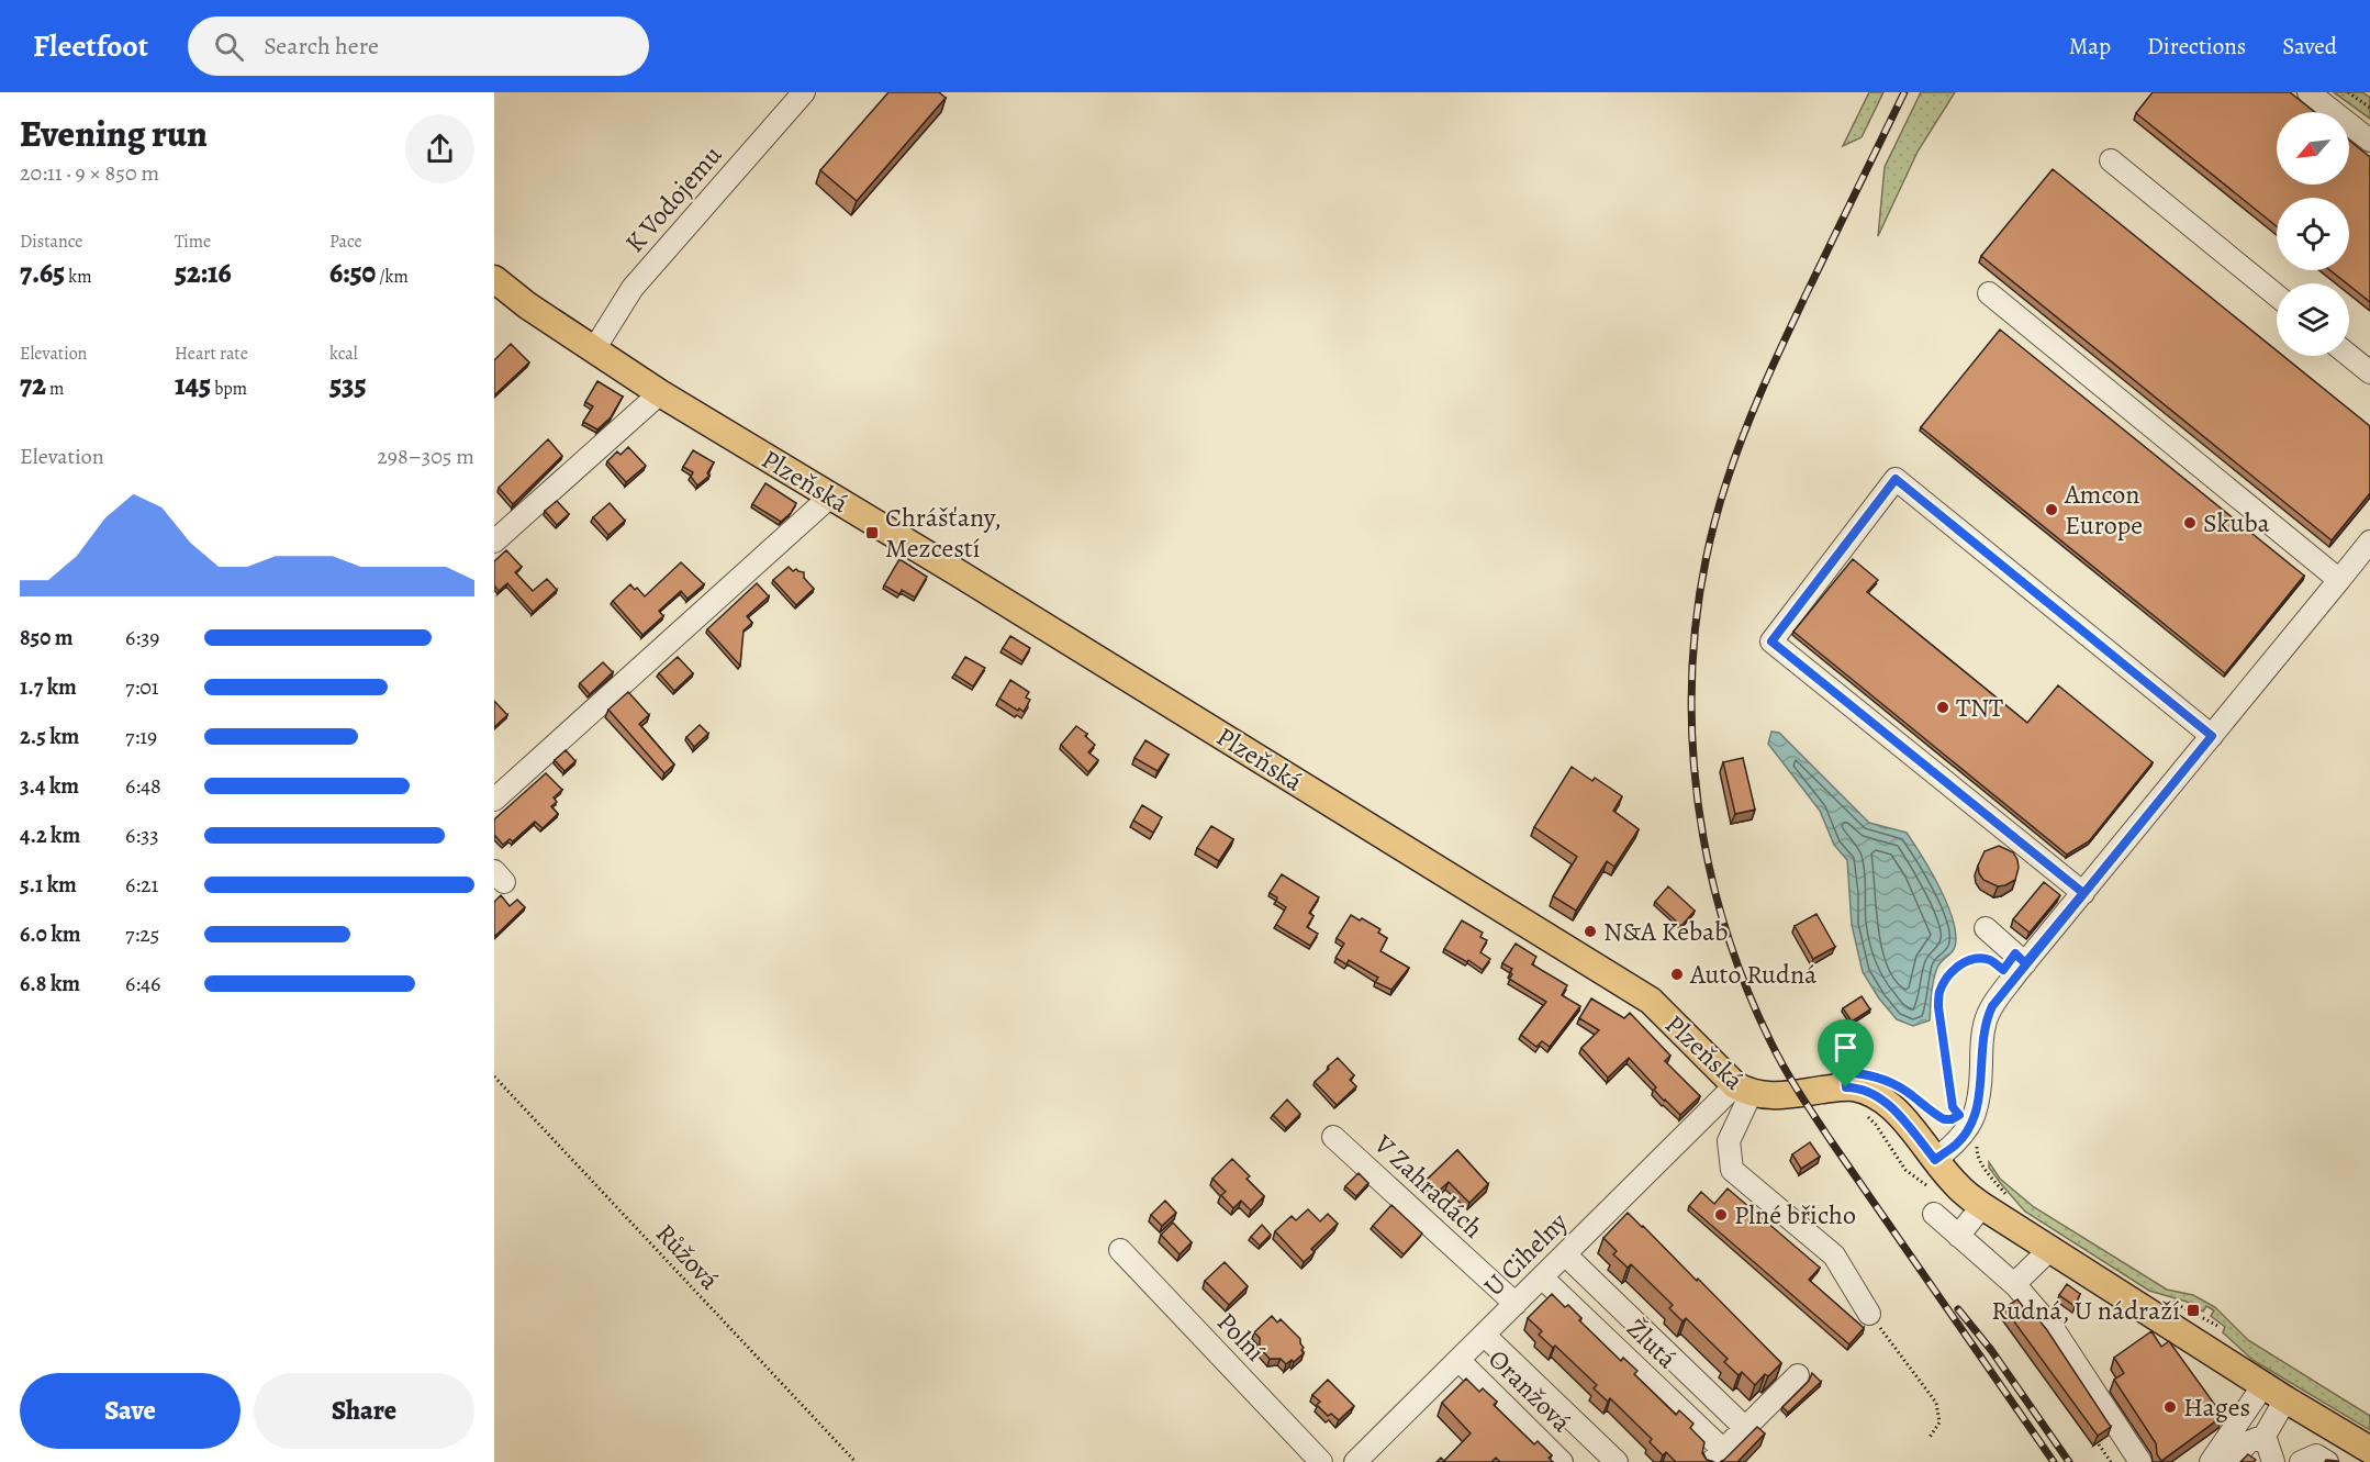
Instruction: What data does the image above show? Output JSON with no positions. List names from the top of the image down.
{
  "streets": {
    "main road": ["Plzeňská"],
    "street": [
      "K Vodojemu",
      "V Zahradách",
      "U Cihelny",
      "Polní",
      "Žlutá",
      "Oranžová"
    ],
    "path": ["Růžová"]
  },
  "crossings": [
    ["K Vodojemu", "Plzeňská"],
    ["Plzeňská", "U Cihelny"],
    ["V Zahradách", "U Cihelny"],
    ["U Cihelny", "Žlutá"],
    ["U Cihelny", "Oranžová"]
  ],
  "places": {
    "other": [
      "Amcon Europe",
      "Skuba",
      "TNT",
      "N&A Kebab",
      "Auto Rudná",
      "Plné břicho",
      "Hages"
    ],
    "transit": ["Chrášťany, Mezcestí", "Rudná, U nádraží"]
  },
  "north": "bottom left",
  "page": {
    "header": "Fleetfoot",
    "search": "Search here",
    "nav": ["Map", "Directions", "Saved"],
    "heading": ["Evening run", "20:11 · 9 × 850 m"],
    "stats": [
      ["Distance", "7.65 km"],
      ["Time", "52:16"],
      ["Pace", "6:50 /km"],
      ["Elevation", "72 m"],
      ["Heart rate", "145 bpm"],
      ["kcal", "535"]
    ],
    "chart": ["Elevation", "298–305 m"],
    "list": [
      {
        "name": "850 m",
        "note": "6:39"
      },
      {
        "name": "1.7 km",
        "note": "7:01"
      },
      {
        "name": "2.5 km",
        "note": "7:19"
      },
      {
        "name": "3.4 km",
        "note": "6:48"
      },
      {
        "name": "4.2 km",
        "note": "6:33"
      },
      {
        "name": "5.1 km",
        "note": "6:21"
      },
      {
        "name": "6.0 km",
        "note": "7:25"
      },
      {
        "name": "6.8 km",
        "note": "6:46"
      }
    ],
    "buttons": ["Save", "Share"]
  }
}
